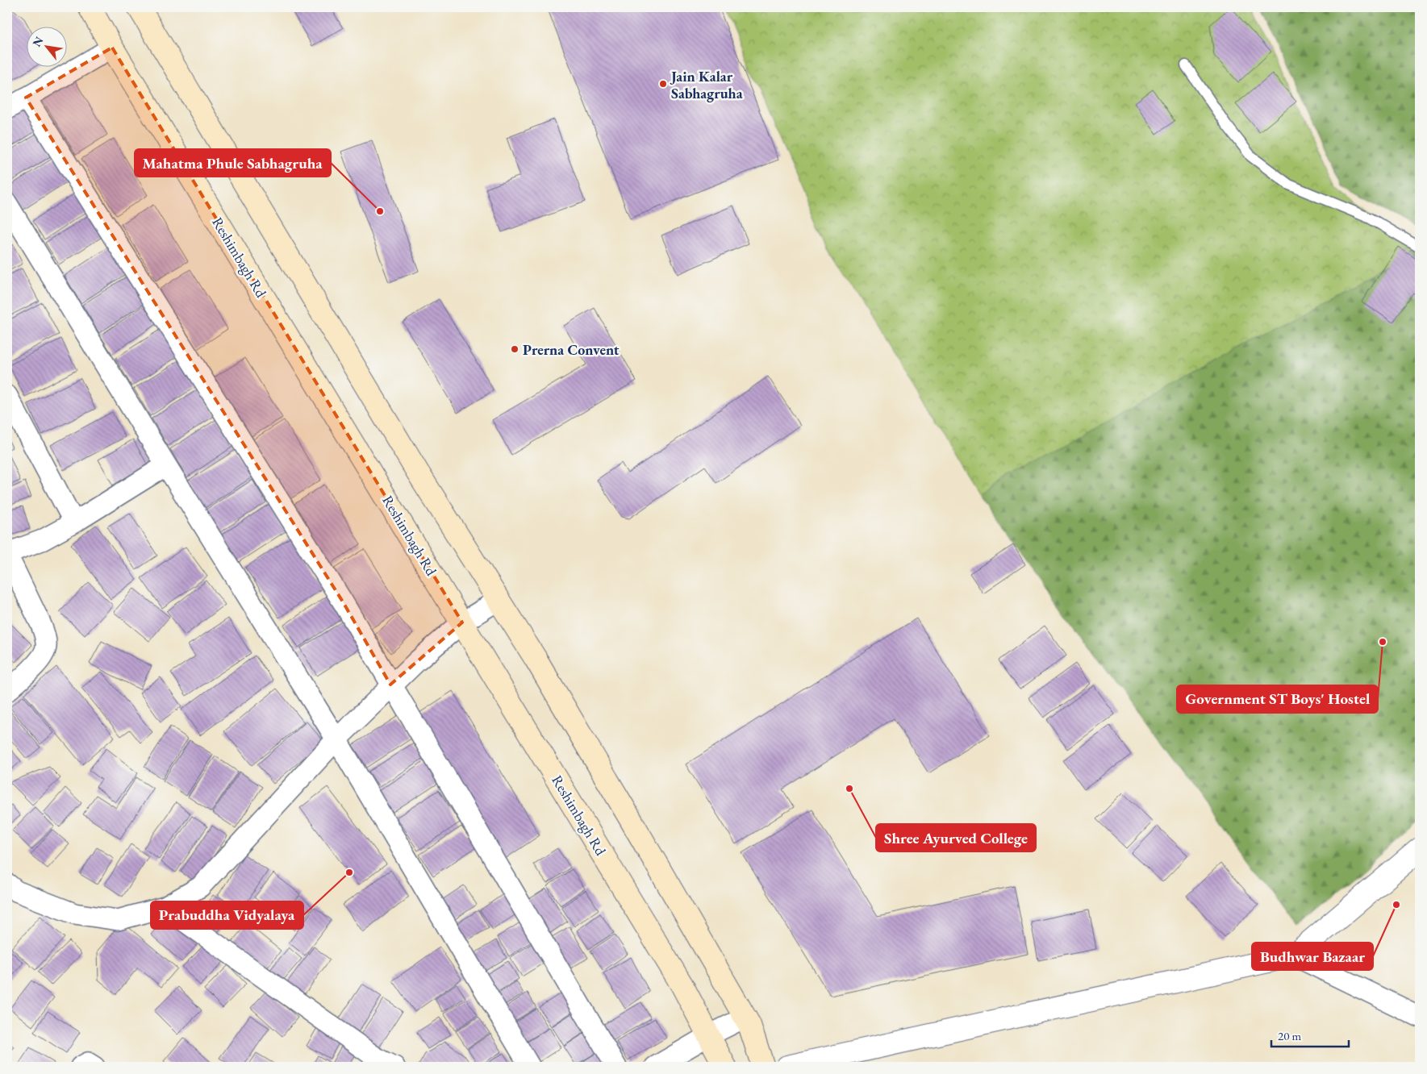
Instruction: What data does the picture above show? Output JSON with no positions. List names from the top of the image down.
{
  "streets": {
    "main road": ["Reshimbagh Rd"]
  },
  "places": [
    "Jain Kalar Sabhagruha",
    "Mahatma Phule Sabhagruha",
    "Prerna Convent",
    "Government ST Boys' Hostel",
    "Shree Ayurved College",
    "Prabuddha Vidyalaya",
    "Budhwar Bazaar"
  ],
  "scale_bar": "20 m",
  "north": "top left"
}
